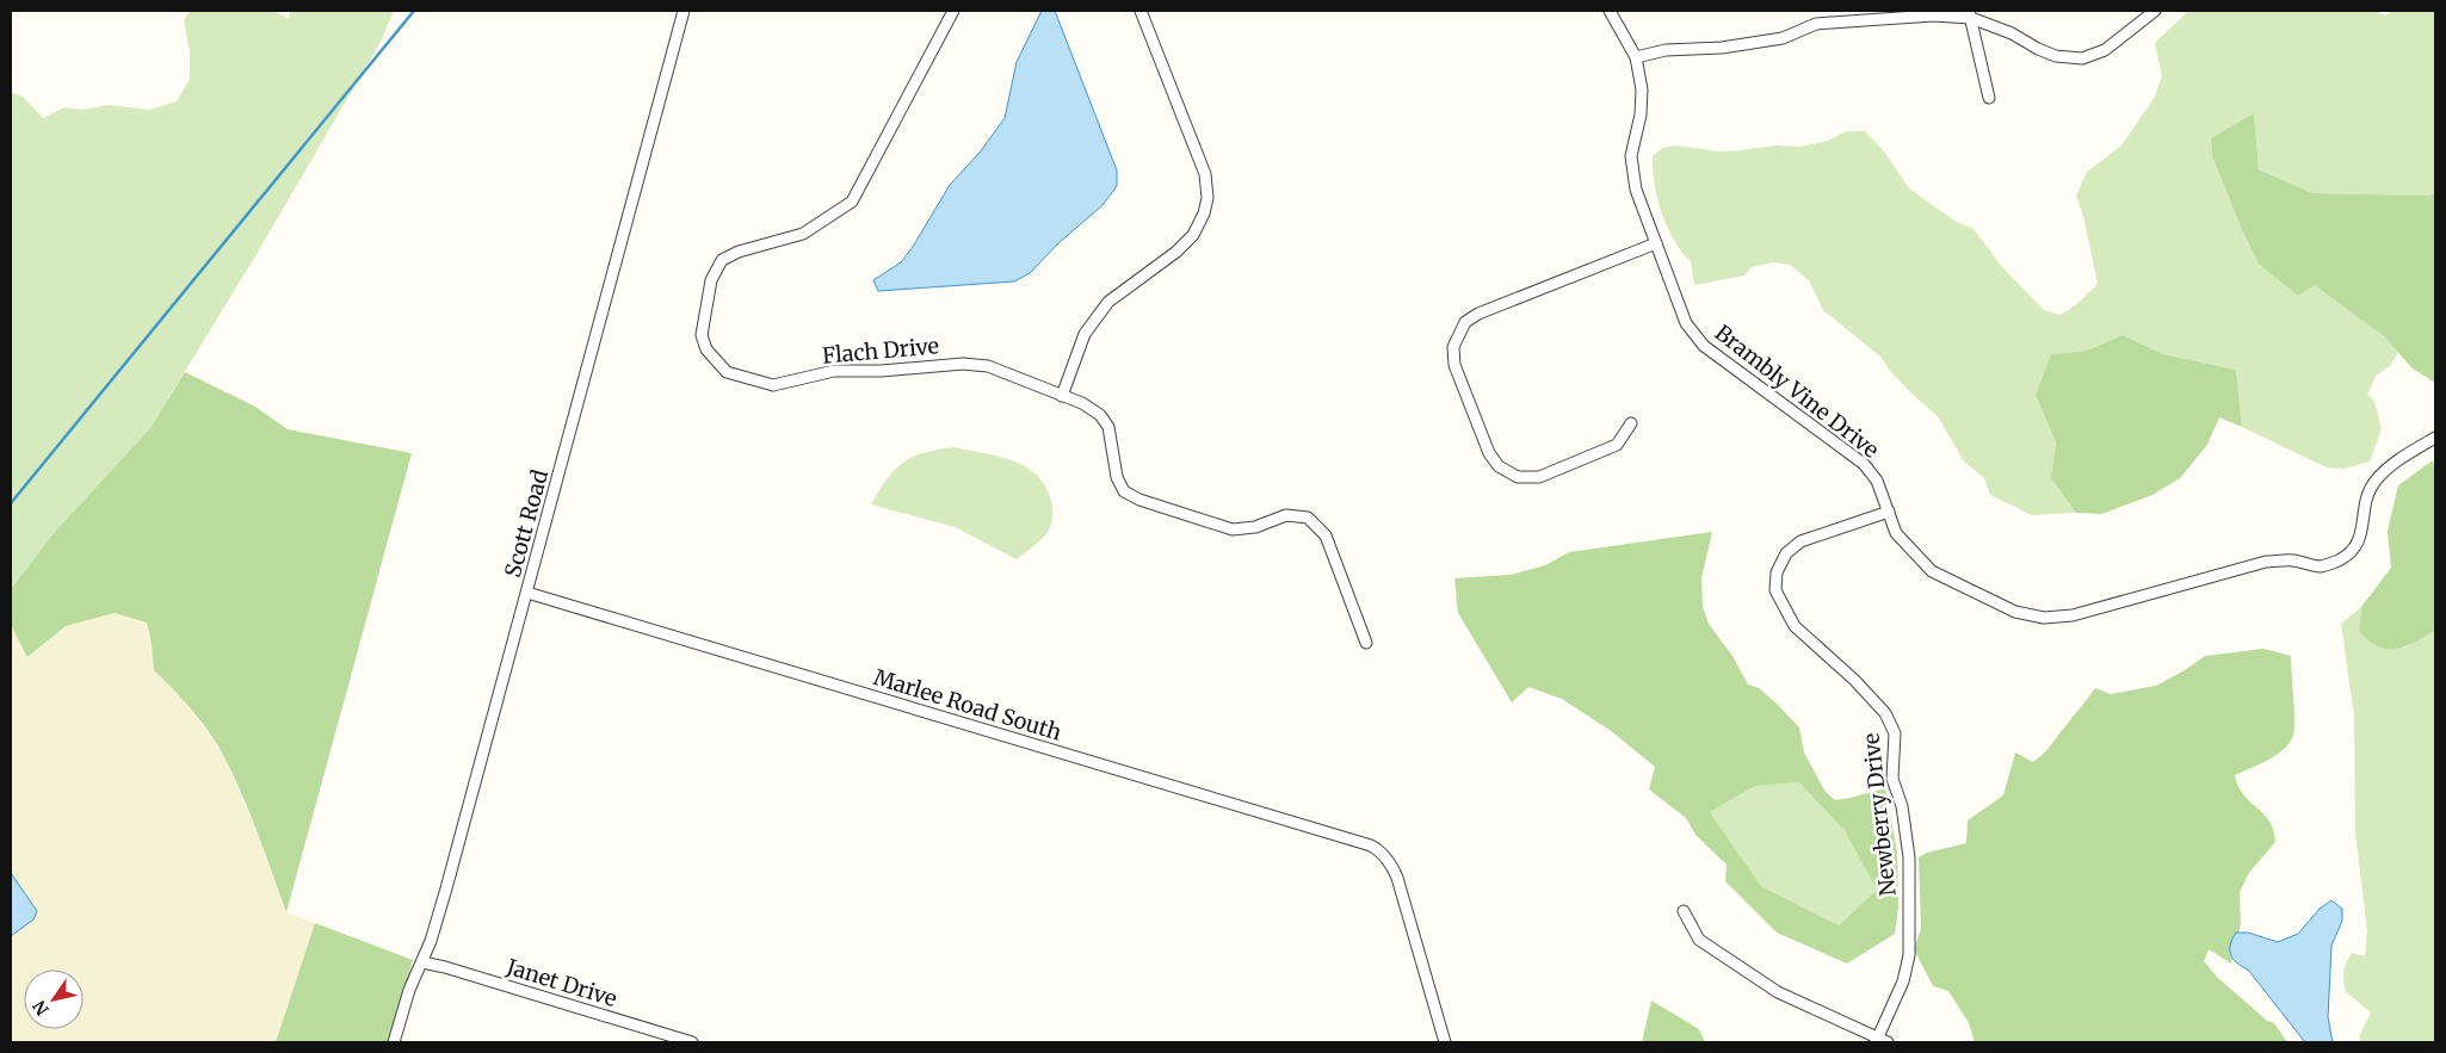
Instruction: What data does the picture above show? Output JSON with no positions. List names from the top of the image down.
{
  "streets": {
    "street": [
      "Flach Drive",
      "Brambly Vine Drive",
      "Scott Road",
      "Marlee Road South",
      "Newberry Drive",
      "Janet Drive"
    ]
  },
  "crossings": [
    ["Brambly Vine Drive", "Newberry Drive"],
    ["Scott Road", "Marlee Road South"],
    ["Scott Road", "Janet Drive"]
  ],
  "north": "bottom left"
}
